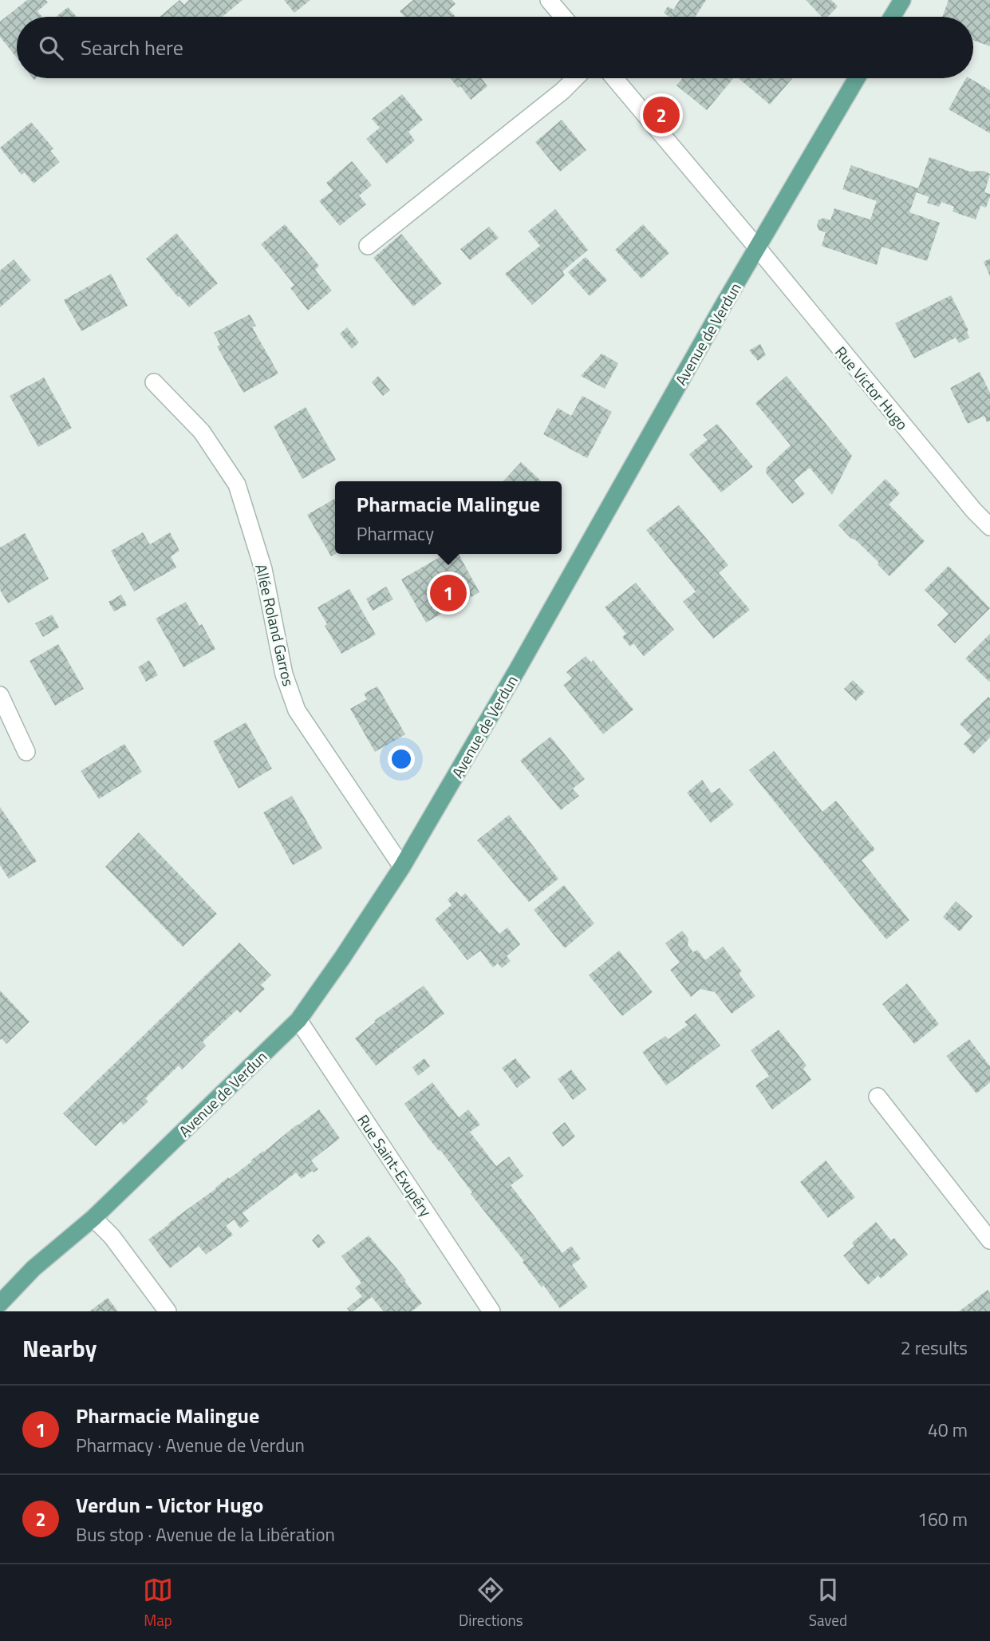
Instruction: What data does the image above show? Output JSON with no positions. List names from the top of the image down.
{
  "streets": {
    "main road": ["Avenue de Verdun"],
    "street": ["Rue Victor Hugo", "Allée Roland Garros", "Rue Saint-Exupéry"]
  },
  "crossings": [
    ["Avenue de Verdun", "Rue Victor Hugo"],
    ["Avenue de Verdun", "Allée Roland Garros"],
    ["Avenue de Verdun", "Rue Saint-Exupéry"]
  ],
  "page": {
    "search": "Search here",
    "pins": ["2", "1"],
    "popup": ["Pharmacie Malingue", "Pharmacy"],
    "heading": ["Nearby", "2 results"],
    "list": [
      {
        "mark": "1",
        "name": "Pharmacie Malingue",
        "note": "Pharmacy · Avenue de Verdun",
        "value": "40 m"
      },
      {
        "mark": "2",
        "name": "Verdun - Victor Hugo",
        "note": "Bus stop · Avenue de la Libération",
        "value": "160 m"
      }
    ],
    "nav": ["Map", "Directions", "Saved"]
  }
}
